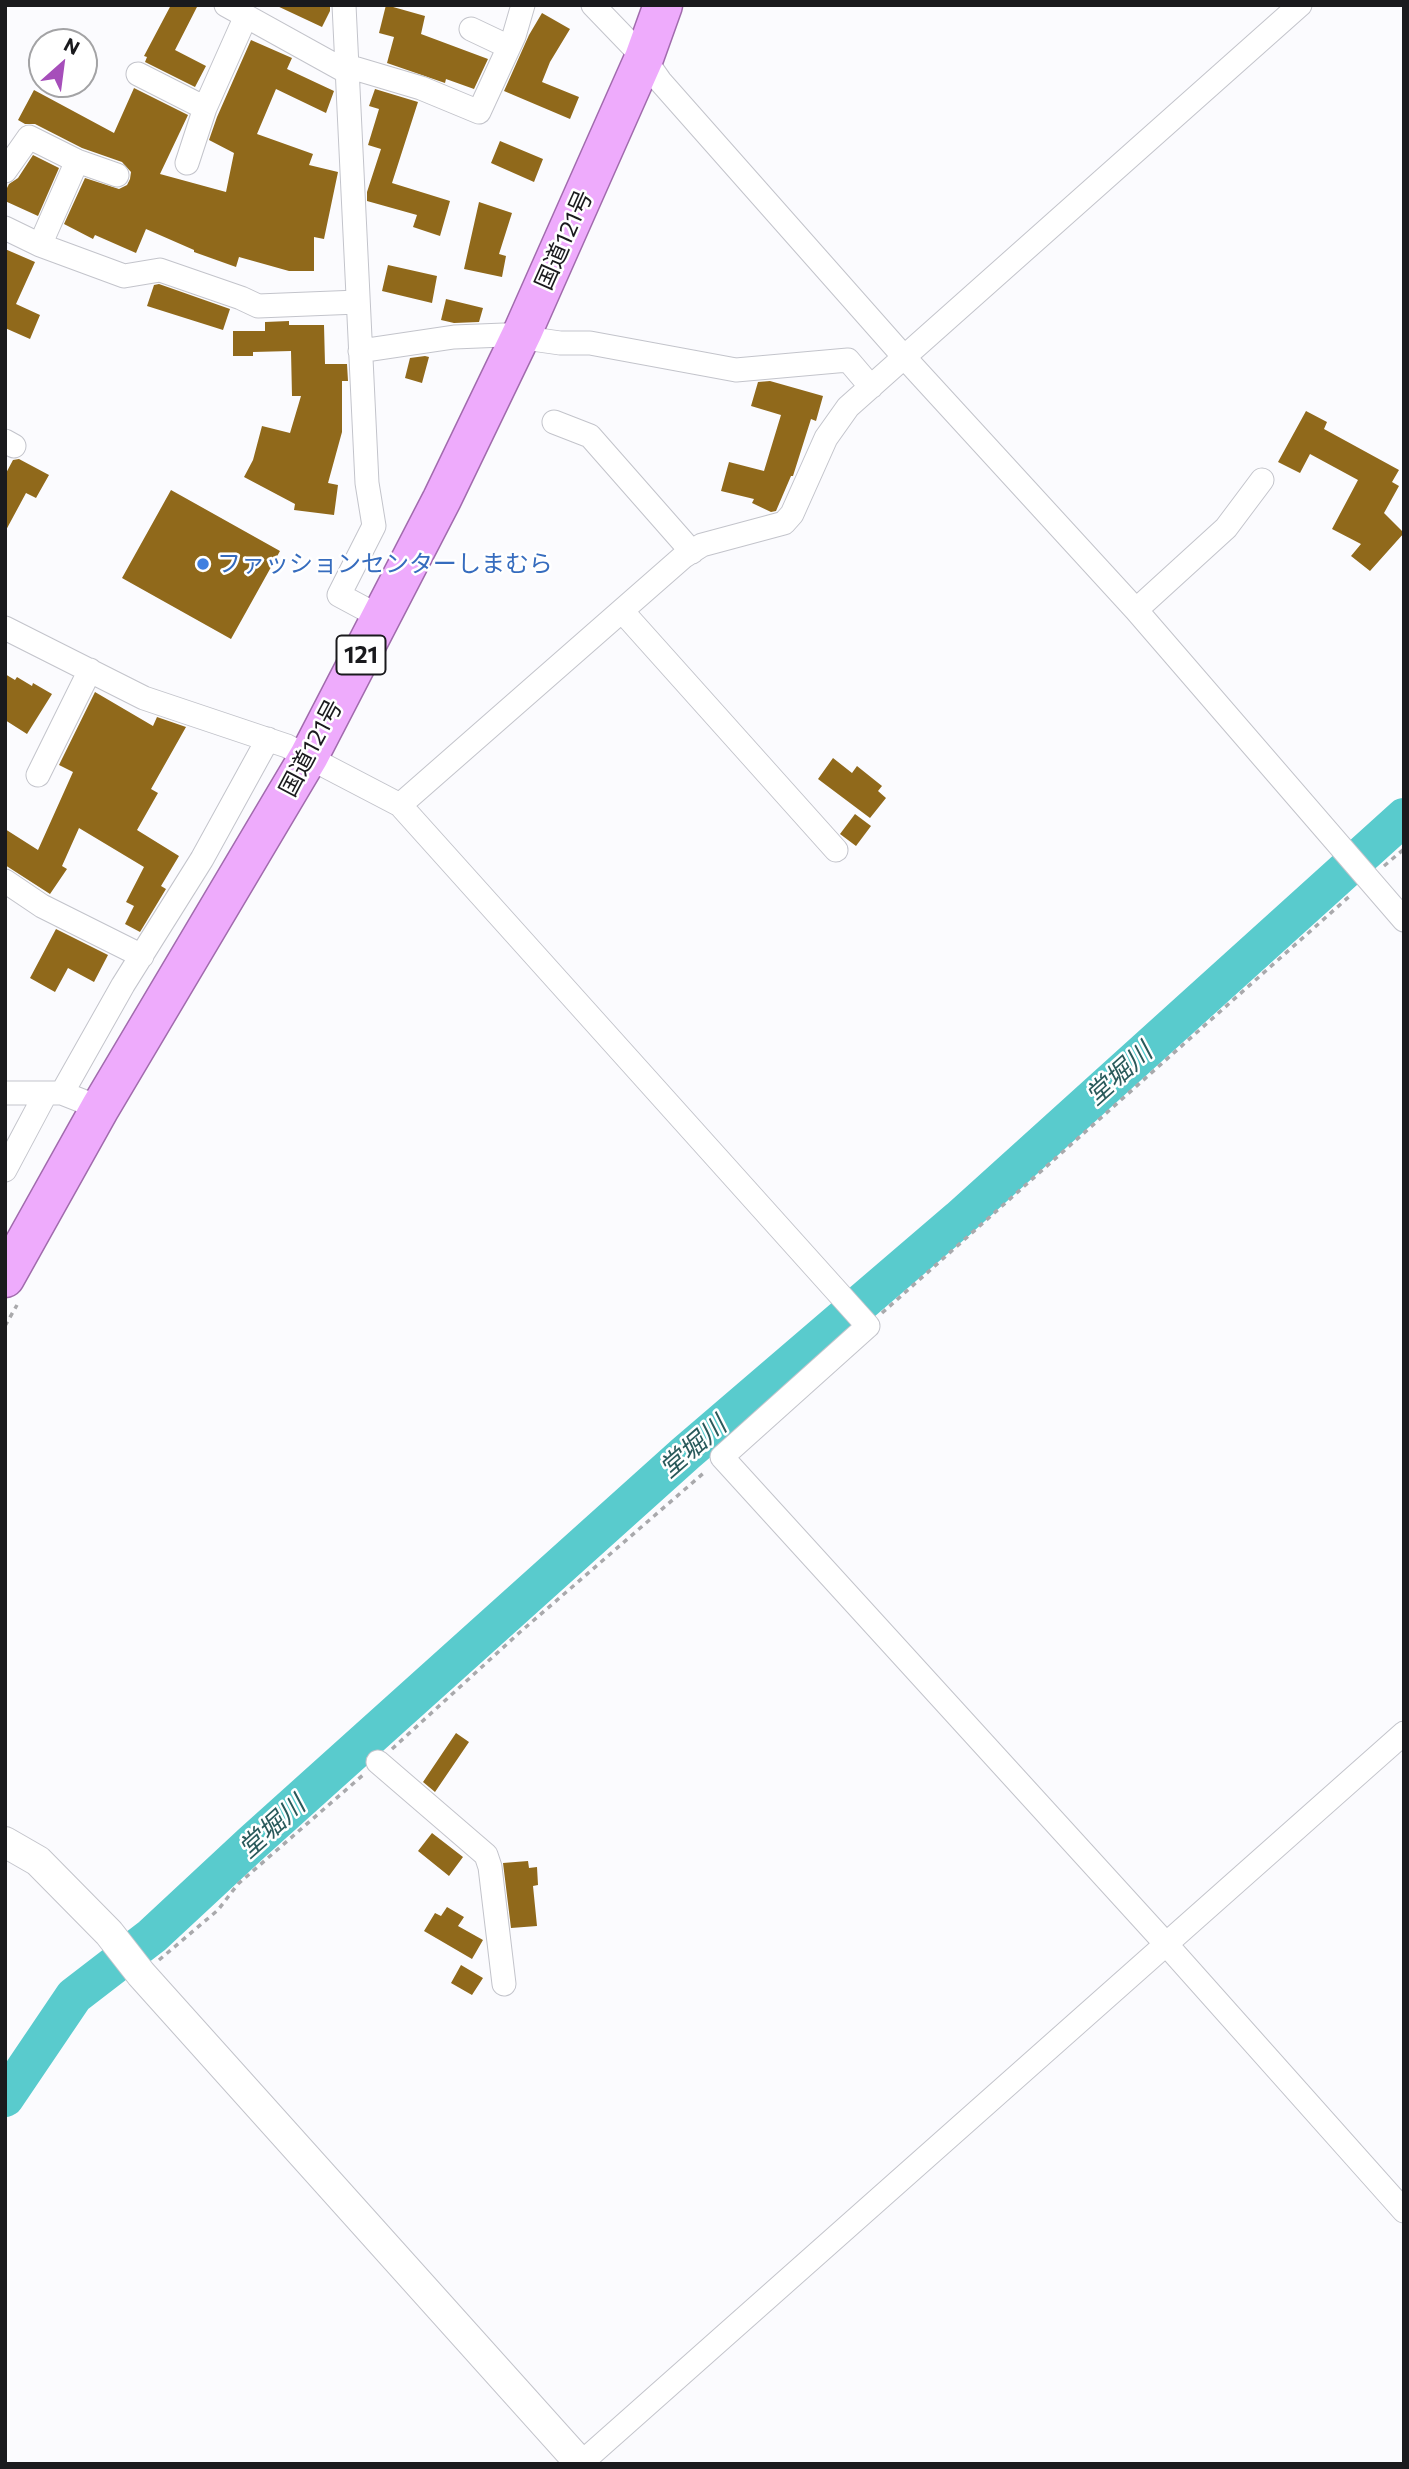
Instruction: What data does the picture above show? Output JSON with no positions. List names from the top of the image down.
{
  "streets": {
    "highway": ["国道121号", "121"]
  },
  "water": ["堂堀川"],
  "places": ["ファッションセンターしまむら"],
  "north": "top right"
}
